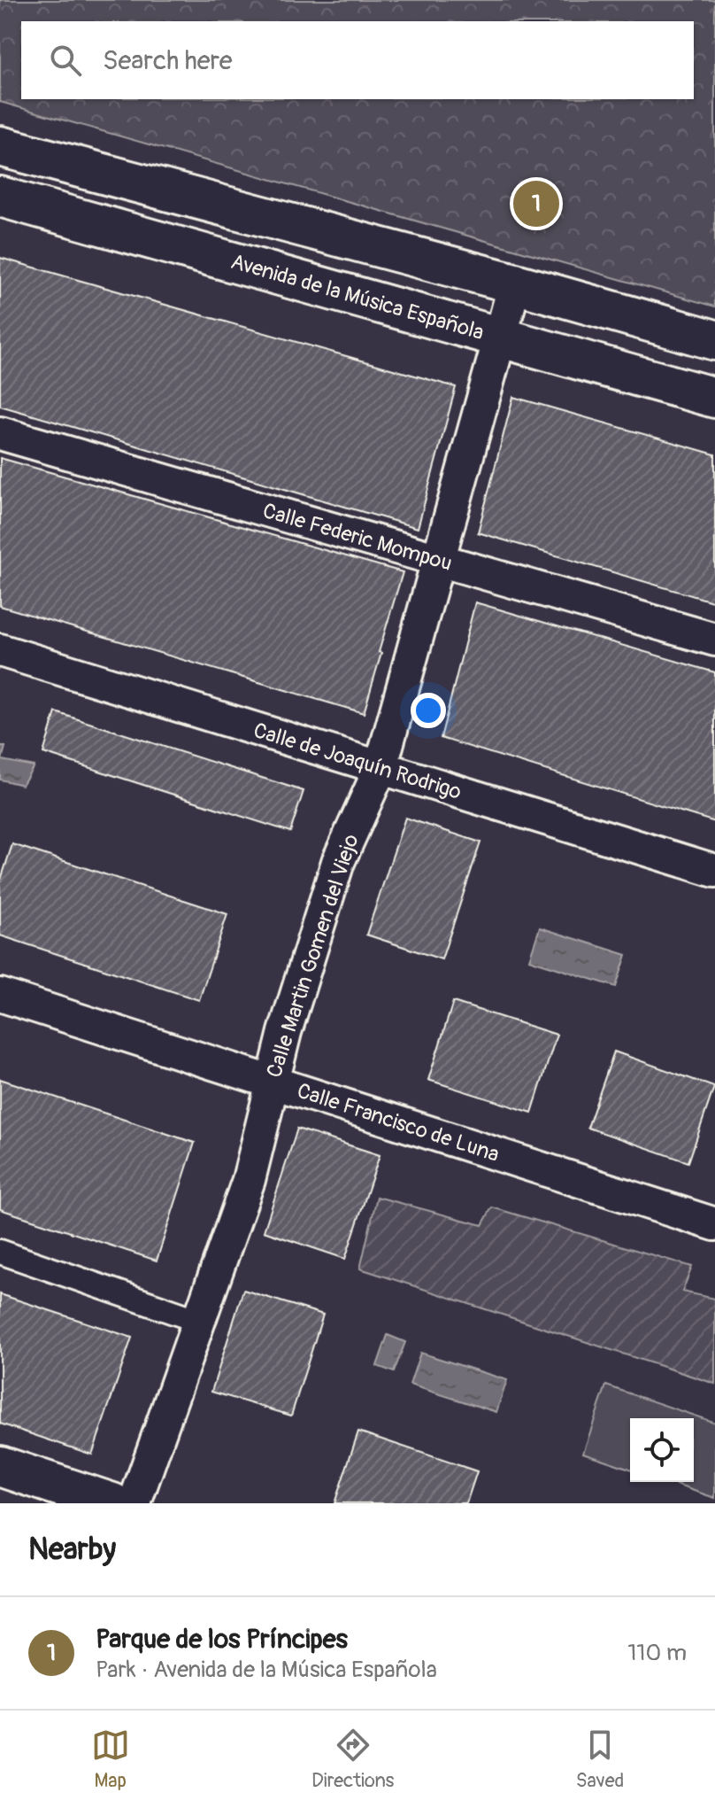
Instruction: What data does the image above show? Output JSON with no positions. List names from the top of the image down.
{
  "streets": {
    "street": [
      "Avenida de la Música Española",
      "Calle Federic Mompou",
      "Calle de Joaquín Rodrigo",
      "Calle Martin Gomen del Viejo",
      "Calle Francisco de Luna"
    ]
  },
  "crossings": [
    ["Avenida de la Música Española", "Calle Martin Gomen del Viejo"],
    ["Calle Federic Mompou", "Calle Martin Gomen del Viejo"],
    ["Calle de Joaquín Rodrigo", "Calle Martin Gomen del Viejo"],
    ["Calle Martin Gomen del Viejo", "Calle Francisco de Luna"]
  ],
  "page": {
    "search": "Search here",
    "pins": "1",
    "heading": "Nearby",
    "list": [
      {
        "mark": "1",
        "name": "Parque de los Príncipes",
        "note": "Park · Avenida de la Música Española",
        "value": "110 m"
      }
    ],
    "nav": ["Map", "Directions", "Saved"]
  }
}
